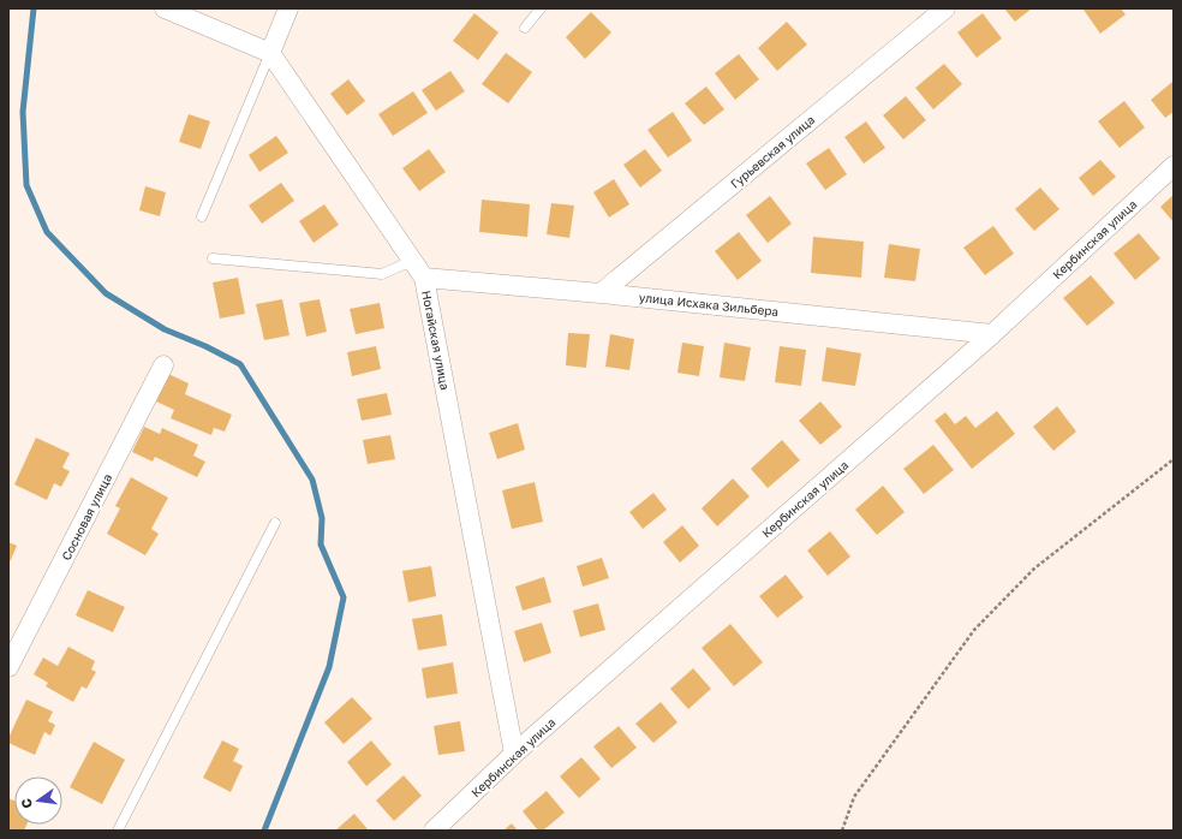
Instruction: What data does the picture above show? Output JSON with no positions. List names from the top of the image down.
{
  "streets": {
    "street": [
      "Гурьевская улица",
      "Кербинская улица",
      "улица Исхака Зильбера",
      "Ногайская улица",
      "Сосновая улица"
    ]
  },
  "crossings": [
    ["Гурьевская улица", "улица Исхака Зильбера"],
    ["Кербинская улица", "улица Исхака Зильбера"],
    ["Кербинская улица", "Ногайская улица"],
    ["улица Исхака Зильбера", "Ногайская улица"]
  ],
  "north": "left"
}
